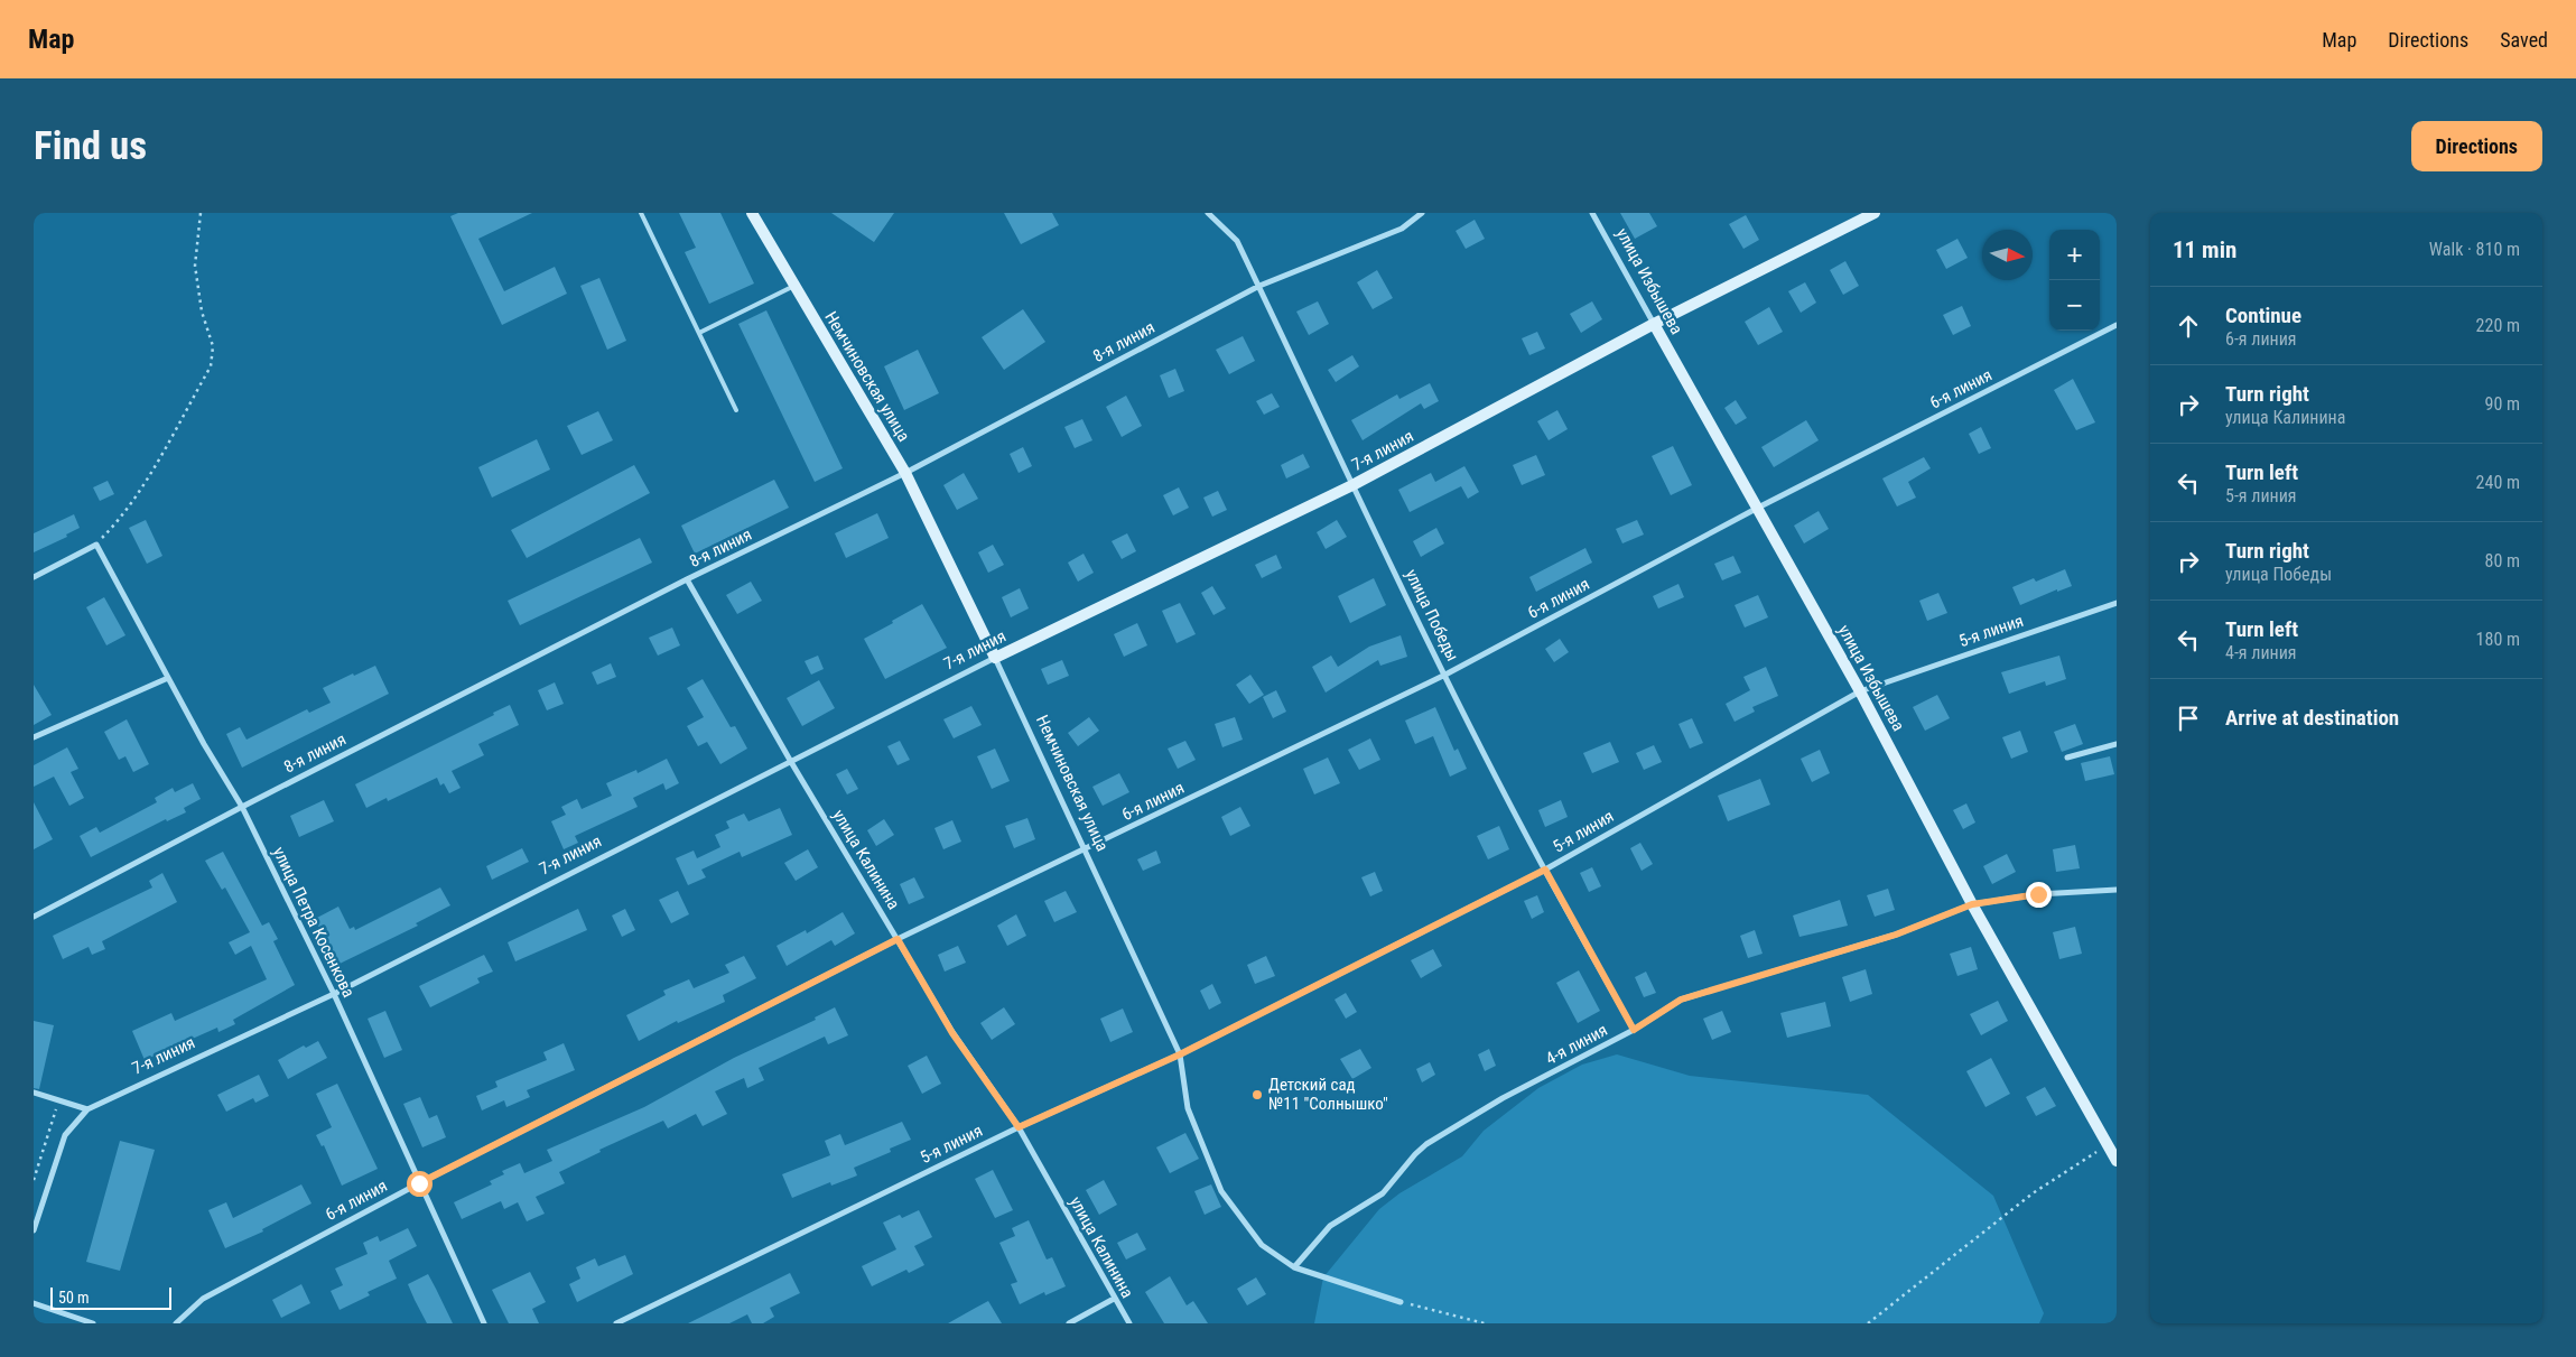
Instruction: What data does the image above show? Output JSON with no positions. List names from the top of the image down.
{
  "streets": {
    "main road": ["улица Избышева", "Немчиновская улица", "7-я линия"],
    "street": [
      "8-я линия",
      "6-я линия",
      "улица Победы",
      "5-я линия",
      "улица Калинина",
      "улица Петра Косенкова",
      "4-я линия"
    ]
  },
  "crossings": [
    ["улица Избышева", "6-я линия"],
    ["улица Избышева", "7-я линия"],
    ["улица Избышева", "5-я линия"],
    ["улица Избышева", "4-я линия"],
    ["8-я линия", "Немчиновская улица"],
    ["8-я линия", "улица Победы"],
    ["8-я линия", "улица Калинина"],
    ["8-я линия", "улица Петра Косенкова"],
    ["Немчиновская улица", "6-я линия"],
    ["Немчиновская улица", "7-я линия"],
    ["Немчиновская улица", "5-я линия"],
    ["Немчиновская улица", "4-я линия"],
    ["6-я линия", "улица Победы"],
    ["6-я линия", "улица Калинина"],
    ["6-я линия", "улица Петра Косенкова"],
    ["7-я линия", "улица Победы"],
    ["7-я линия", "улица Калинина"],
    ["7-я линия", "улица Петра Косенкова"],
    ["улица Победы", "5-я линия"],
    ["улица Победы", "4-я линия"],
    ["5-я линия", "улица Калинина"]
  ],
  "places": ["Детский сад №11 \"Солнышко\""],
  "scale_bar": "50 m",
  "north": "right",
  "page": {
    "header": "Map",
    "nav": ["Map", "Directions", "Saved"],
    "buttons": "Directions",
    "title": "Find us",
    "heading": ["11 min", "Walk · 810 m"],
    "map_buttons": ["+", "−"],
    "list": [
      ["Continue", "6-я линия", "220 m"],
      ["Turn right", "улица Калинина", "90 m"],
      ["Turn left", "5-я линия", "240 m"],
      ["Turn right", "улица Победы", "80 m"],
      ["Turn left", "4-я линия", "180 m"],
      "Arrive at destination"
    ],
    "scale": "50 m"
  }
}
